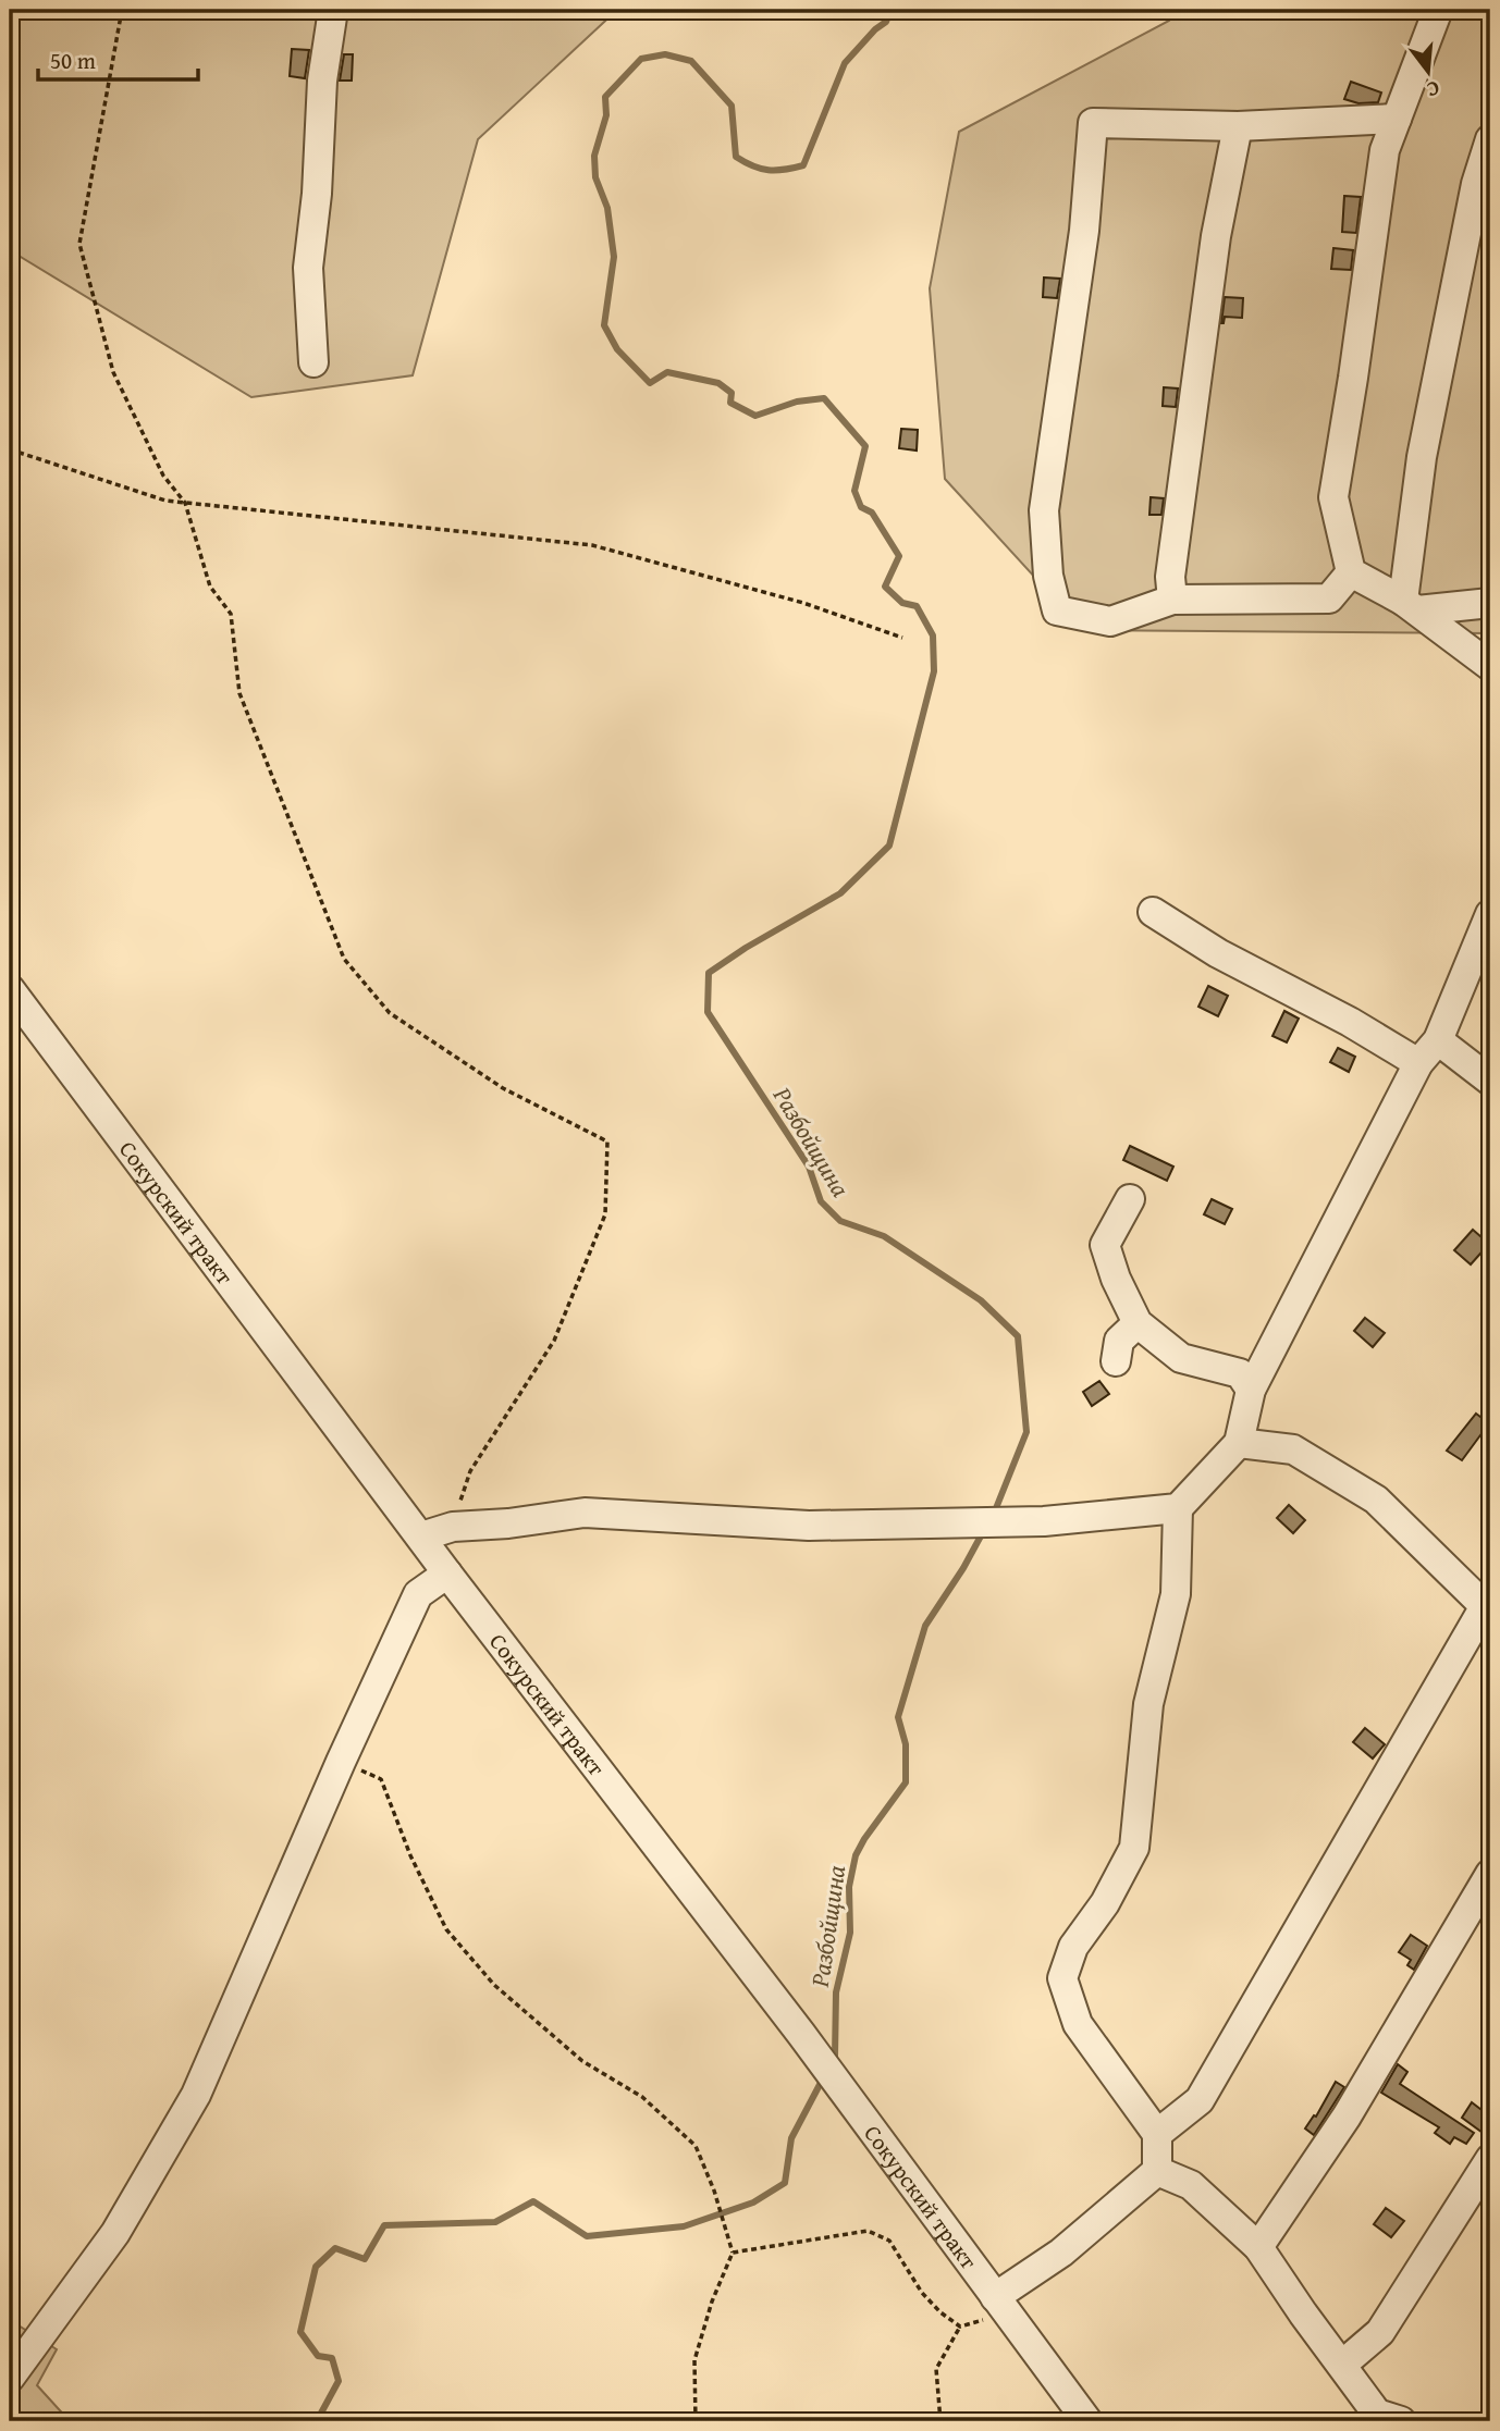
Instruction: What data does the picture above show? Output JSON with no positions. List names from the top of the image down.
{
  "streets": {
    "street": ["Сокурский тракт"]
  },
  "water": ["Разбойщина"],
  "scale_bar": "50 m",
  "north": "bottom"
}
